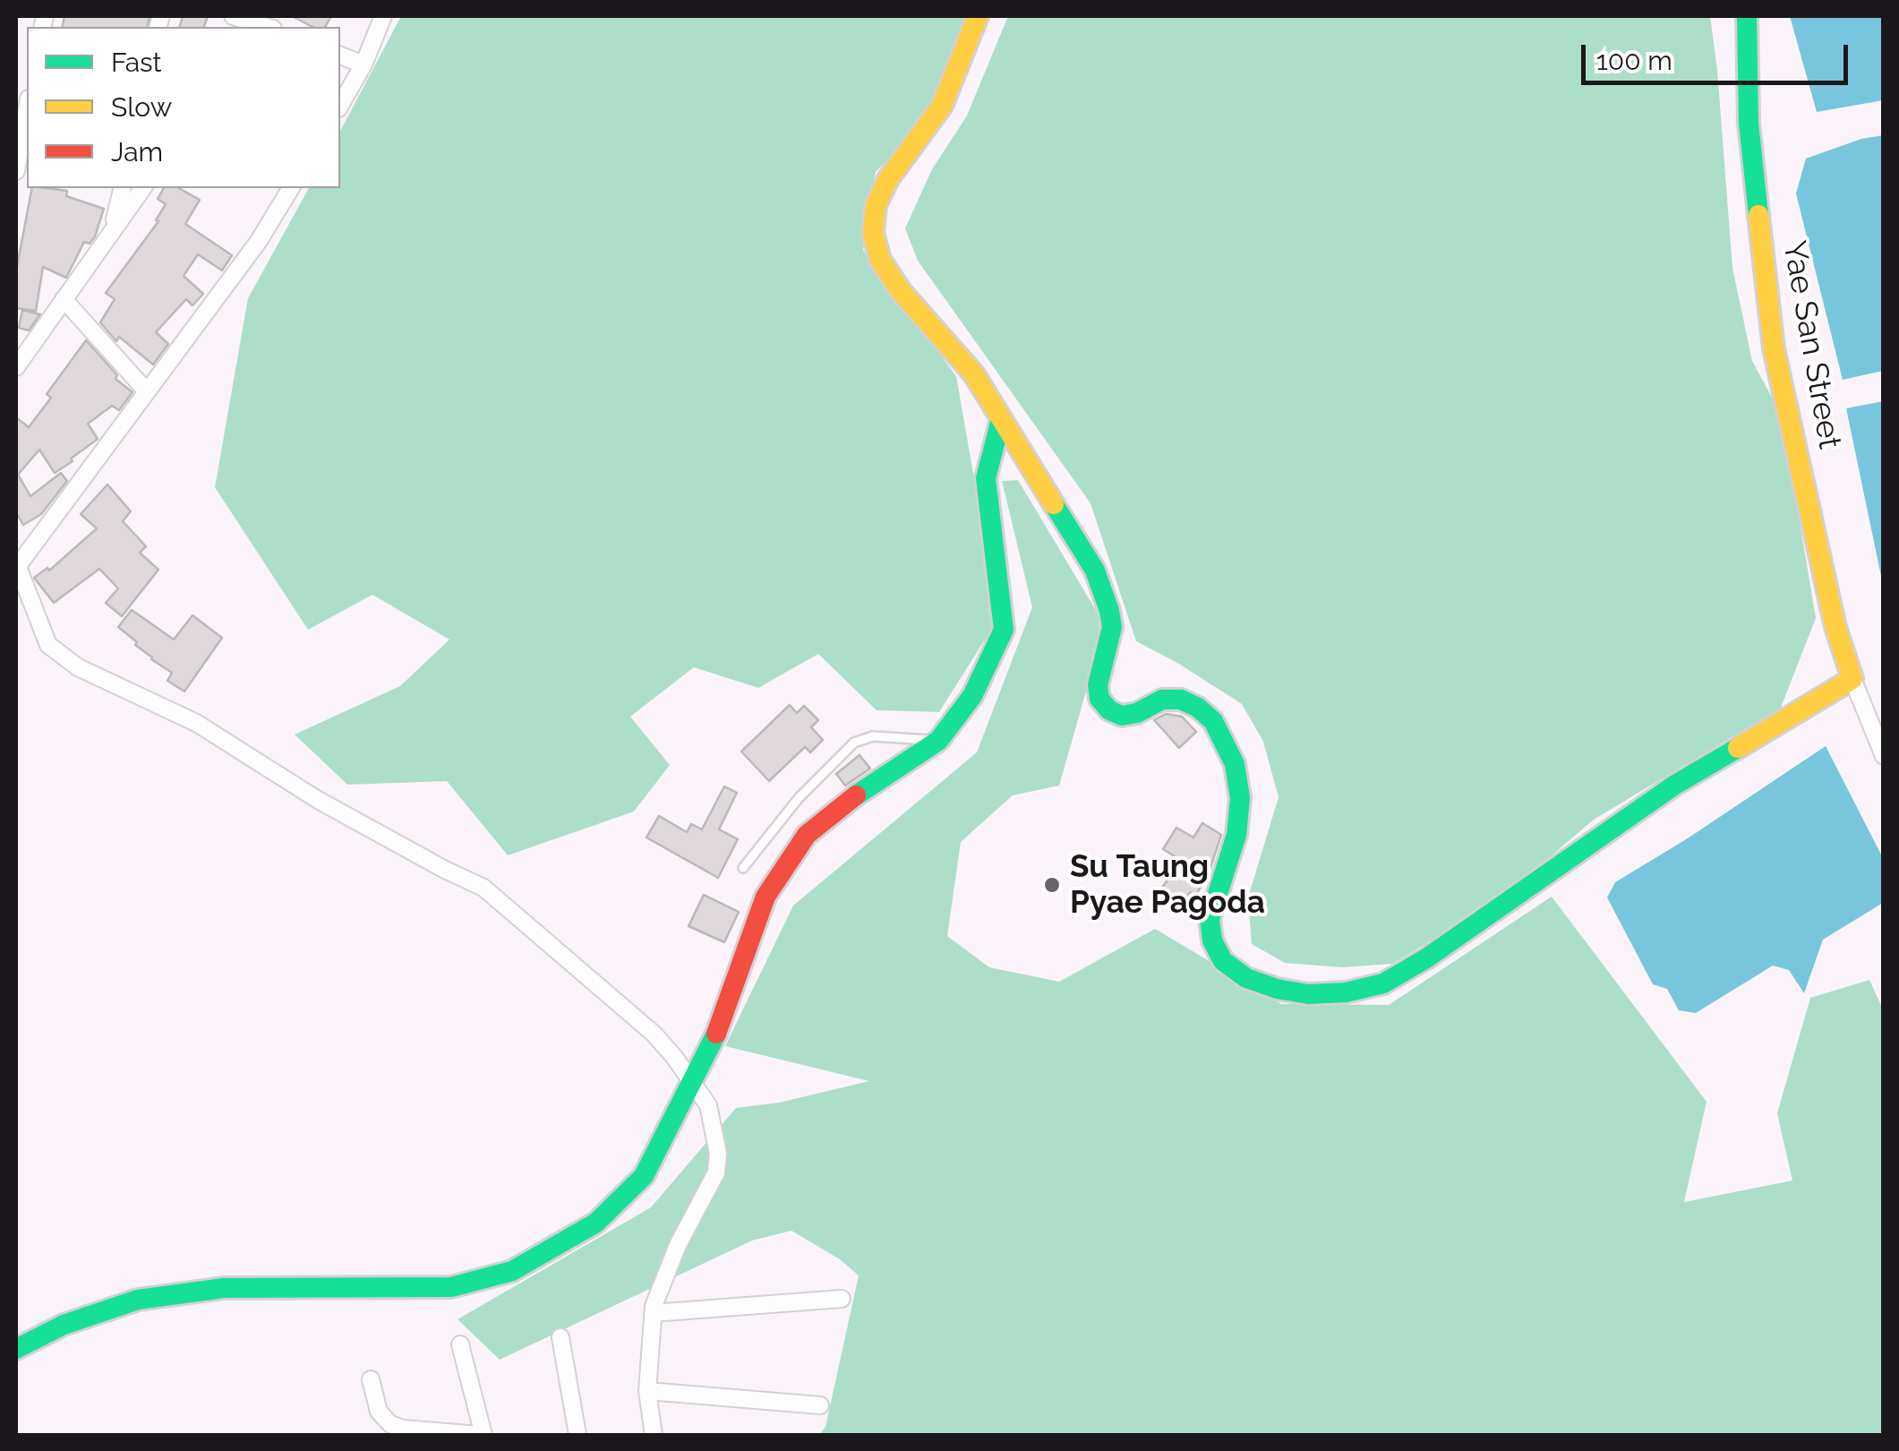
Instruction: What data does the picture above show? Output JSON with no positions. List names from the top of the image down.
{
  "streets": {
    "main road": ["Yae San Street"]
  },
  "places": ["Su Taung Pyae Pagoda"],
  "legend": ["Fast", "Slow", "Jam"],
  "scale_bar": "100 m"
}
